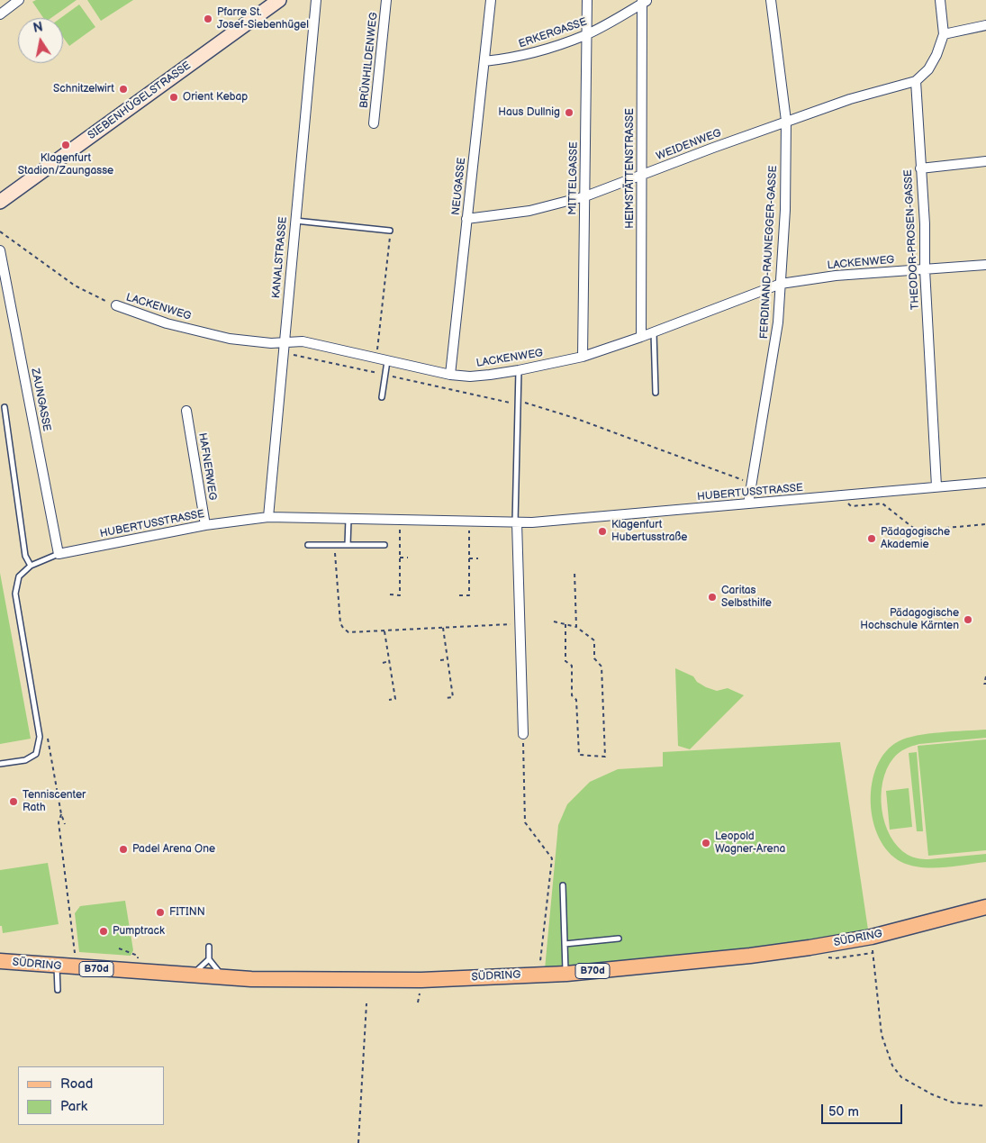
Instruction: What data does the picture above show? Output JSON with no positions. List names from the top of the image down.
{
  "streets": {
    "main road": ["SÜDRING", "B70d"],
    "street": [
      "ERKERGASSE",
      "BRÜNHILDENWEG",
      "SIEBENHÜGELSTRASSE",
      "WEIDENWEG",
      "HEIMSTÄTTENSTRASSE",
      "MITTELGASSE",
      "NEUGASSE",
      "THEODOR-PROSEN-GASSE",
      "FERDINAND-RAUNEGGER-GASSE",
      "KANALSTRASSE",
      "LACKENWEG",
      "ZAUNGASSE",
      "HAFNERWEG",
      "HUBERTUSSTRASSE"
    ]
  },
  "crossings": [
    ["ERKERGASSE", "HEIMSTÄTTENSTRASSE"],
    ["ERKERGASSE", "MITTELGASSE"],
    ["ERKERGASSE", "NEUGASSE"],
    ["WEIDENWEG", "HEIMSTÄTTENSTRASSE"],
    ["WEIDENWEG", "MITTELGASSE"],
    ["WEIDENWEG", "NEUGASSE"],
    ["WEIDENWEG", "THEODOR-PROSEN-GASSE"],
    ["WEIDENWEG", "FERDINAND-RAUNEGGER-GASSE"],
    ["HEIMSTÄTTENSTRASSE", "LACKENWEG"],
    ["MITTELGASSE", "LACKENWEG"],
    ["NEUGASSE", "LACKENWEG"],
    ["THEODOR-PROSEN-GASSE", "LACKENWEG"],
    ["THEODOR-PROSEN-GASSE", "HUBERTUSSTRASSE"],
    ["FERDINAND-RAUNEGGER-GASSE", "LACKENWEG"],
    ["FERDINAND-RAUNEGGER-GASSE", "HUBERTUSSTRASSE"],
    ["KANALSTRASSE", "LACKENWEG"],
    ["KANALSTRASSE", "HUBERTUSSTRASSE"],
    ["ZAUNGASSE", "HUBERTUSSTRASSE"],
    ["HAFNERWEG", "HUBERTUSSTRASSE"]
  ],
  "places": [
    "Pfarre St. Josef-Siebenhügel",
    "Schnitzelwirt",
    "Orient Kebap",
    "Haus Dullnig",
    "Klagenfurt Stadion/Zaungasse",
    "Klagenfurt Hubertusstraße",
    "Pädagogische Akademie",
    "Caritas Selbsthilfe",
    "Pädagogische Hochschule Kärnten",
    "Tenniscenter Rath",
    "Leopold Wagner-Arena",
    "Padel Arena One",
    "FITINN",
    "Pumptrack"
  ],
  "legend": ["Road", "Park"],
  "scale_bar": "50 m",
  "north": "top"
}
